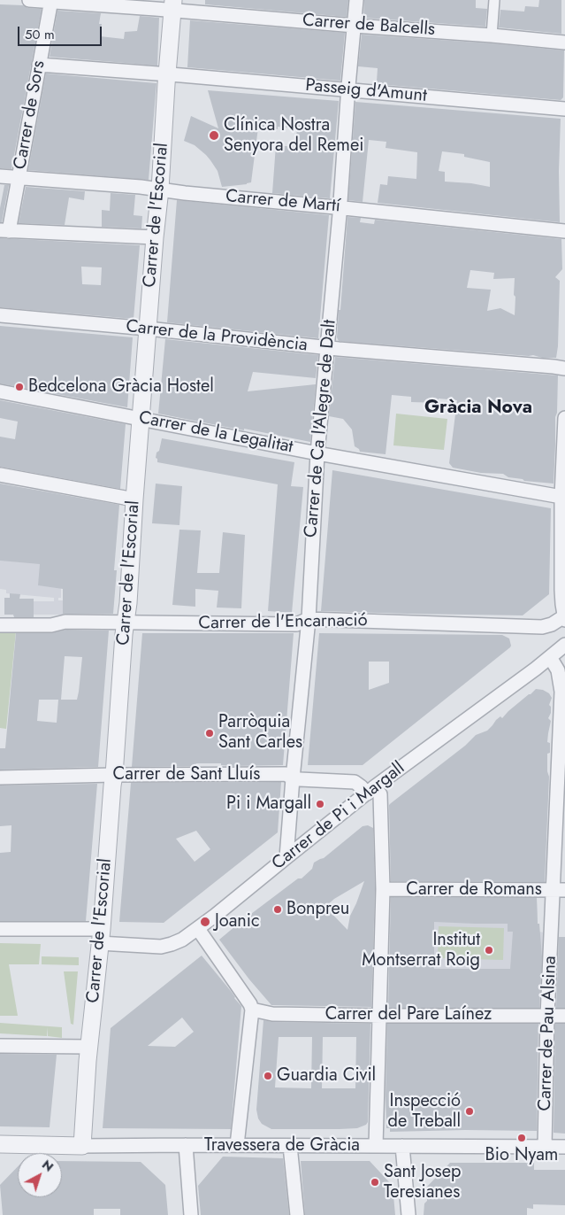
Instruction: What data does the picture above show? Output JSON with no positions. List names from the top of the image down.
{
  "streets": {
    "street": [
      "Carrer de Balcells",
      "Passeig d'Amunt",
      "Carrer de Sors",
      "Carrer de Martí",
      "Carrer de l'Escorial",
      "Carrer de la Providència",
      "Carrer de Ca l'Alegre de Dalt",
      "Carrer de la Legalitat",
      "Carrer de l'Encarnació",
      "Carrer de Sant Lluís",
      "Carrer de Pi i Margall",
      "Carrer de Romans",
      "Carrer del Pare Laínez",
      "Carrer de Pau Alsina",
      "Travessera de Gràcia"
    ]
  },
  "crossings": [
    ["Carrer de Balcells", "Carrer de Sors"],
    ["Carrer de Balcells", "Carrer de l'Escorial"],
    ["Carrer de Balcells", "Carrer de Ca l'Alegre de Dalt"],
    ["Passeig d'Amunt", "Carrer de Sors"],
    ["Passeig d'Amunt", "Carrer de l'Escorial"],
    ["Passeig d'Amunt", "Carrer de Ca l'Alegre de Dalt"],
    ["Carrer de Sors", "Carrer de Martí"],
    ["Carrer de Martí", "Carrer de l'Escorial"],
    ["Carrer de Martí", "Carrer de Ca l'Alegre de Dalt"],
    ["Carrer de l'Escorial", "Carrer de la Providència"],
    ["Carrer de l'Escorial", "Carrer de la Legalitat"],
    ["Carrer de l'Escorial", "Carrer de l'Encarnació"],
    ["Carrer de l'Escorial", "Carrer de Sant Lluís"],
    ["Carrer de l'Escorial", "Carrer de Pi i Margall"],
    ["Carrer de l'Escorial", "Travessera de Gràcia"],
    ["Carrer de la Providència", "Carrer de Ca l'Alegre de Dalt"],
    ["Carrer de Ca l'Alegre de Dalt", "Carrer de la Legalitat"],
    ["Carrer de Ca l'Alegre de Dalt", "Carrer de l'Encarnació"],
    ["Carrer de Ca l'Alegre de Dalt", "Carrer de Sant Lluís"],
    ["Carrer de Ca l'Alegre de Dalt", "Carrer de Pi i Margall"],
    ["Carrer de Sant Lluís", "Carrer de Pi i Margall"],
    ["Carrer de Pi i Margall", "Carrer de Pau Alsina"],
    ["Carrer de Romans", "Carrer de Pau Alsina"],
    ["Carrer del Pare Laínez", "Carrer de Pau Alsina"],
    ["Carrer de Pau Alsina", "Travessera de Gràcia"]
  ],
  "districts": ["Gràcia Nova"],
  "places": [
    "Clínica Nostra Senyora del Remei",
    "Bedcelona Gràcia Hostel",
    "Parròquia Sant Carles",
    "Pi i Margall",
    "Bonpreu",
    "Joanic",
    "Institut Montserrat Roig",
    "Guardia Civil",
    "Inspecció de Treball",
    "Bio Nyam",
    "Sant Josep Teresianes"
  ],
  "scale_bar": "50 m",
  "north": "top right"
}
